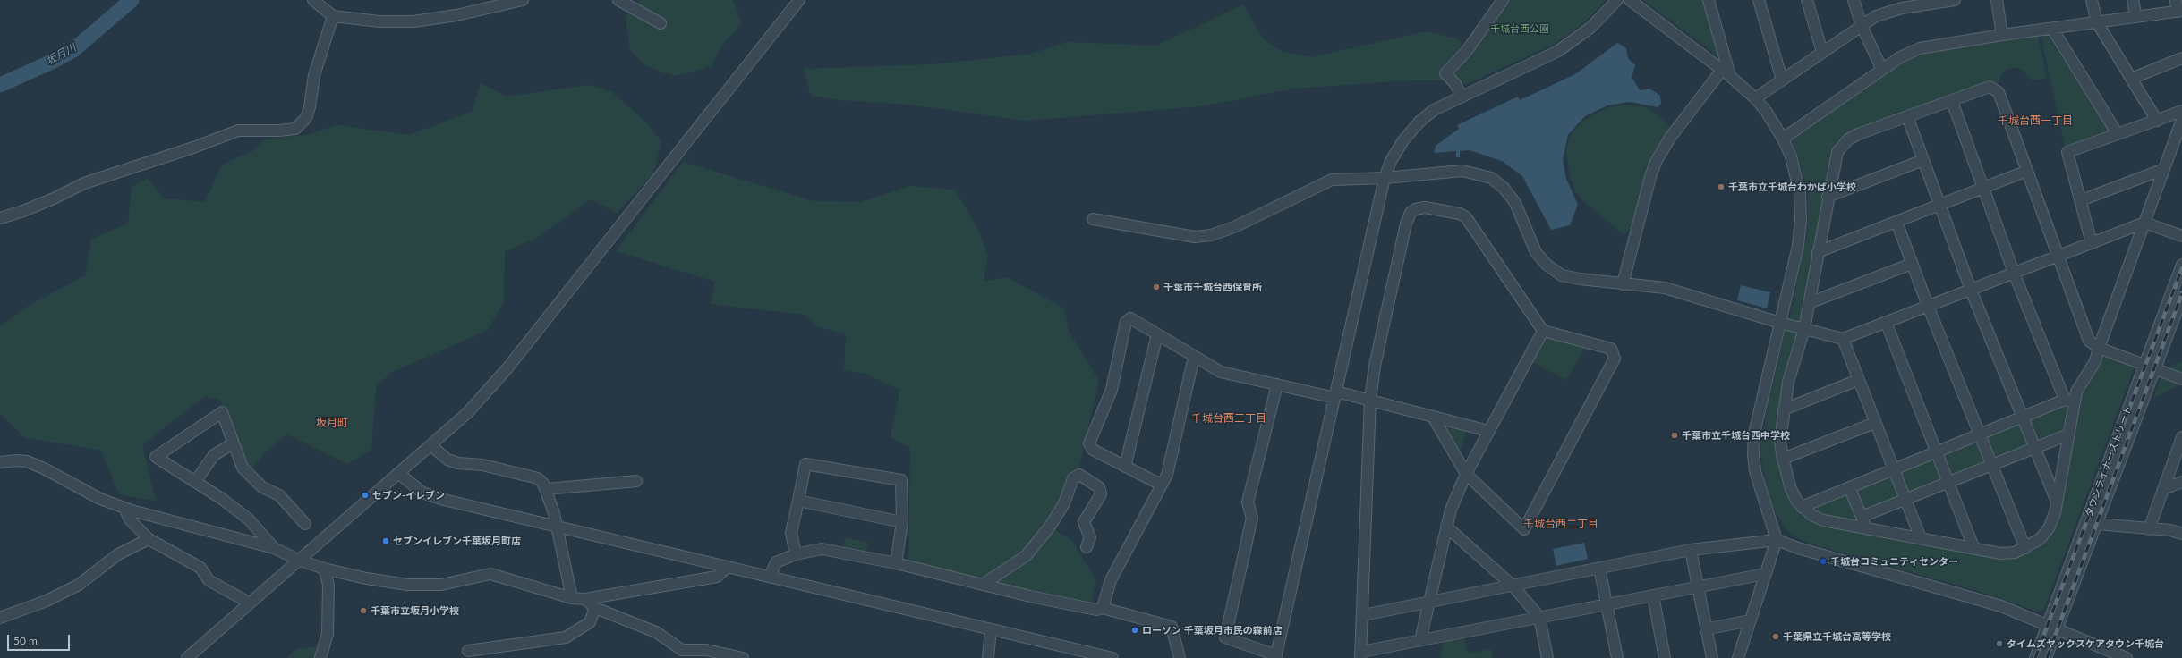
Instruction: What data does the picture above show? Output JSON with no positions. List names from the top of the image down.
{
  "streets": {
    "street": ["タウンライナーストリート"]
  },
  "districts": [
    "千城台西一丁目",
    "千城台西三丁目",
    "坂月町",
    "千城台西二丁目"
  ],
  "water": ["坂月川"],
  "parks": ["千城台西公園"],
  "places": [
    "千葉市立千城台わかば小学校",
    "千葉市千城台西保育所",
    "千葉市立千城台西中学校",
    "セブン-イレブン",
    "セブンイレブン千葉坂月町店",
    "千城台コミュニティセンター",
    "千葉市立坂月小学校",
    "ローソン 千葉坂月市民の森前店",
    "千葉県立千城台高等学校",
    "タイムズヤックスケアタウン千城台"
  ],
  "scale_bar": "50 m"
}
